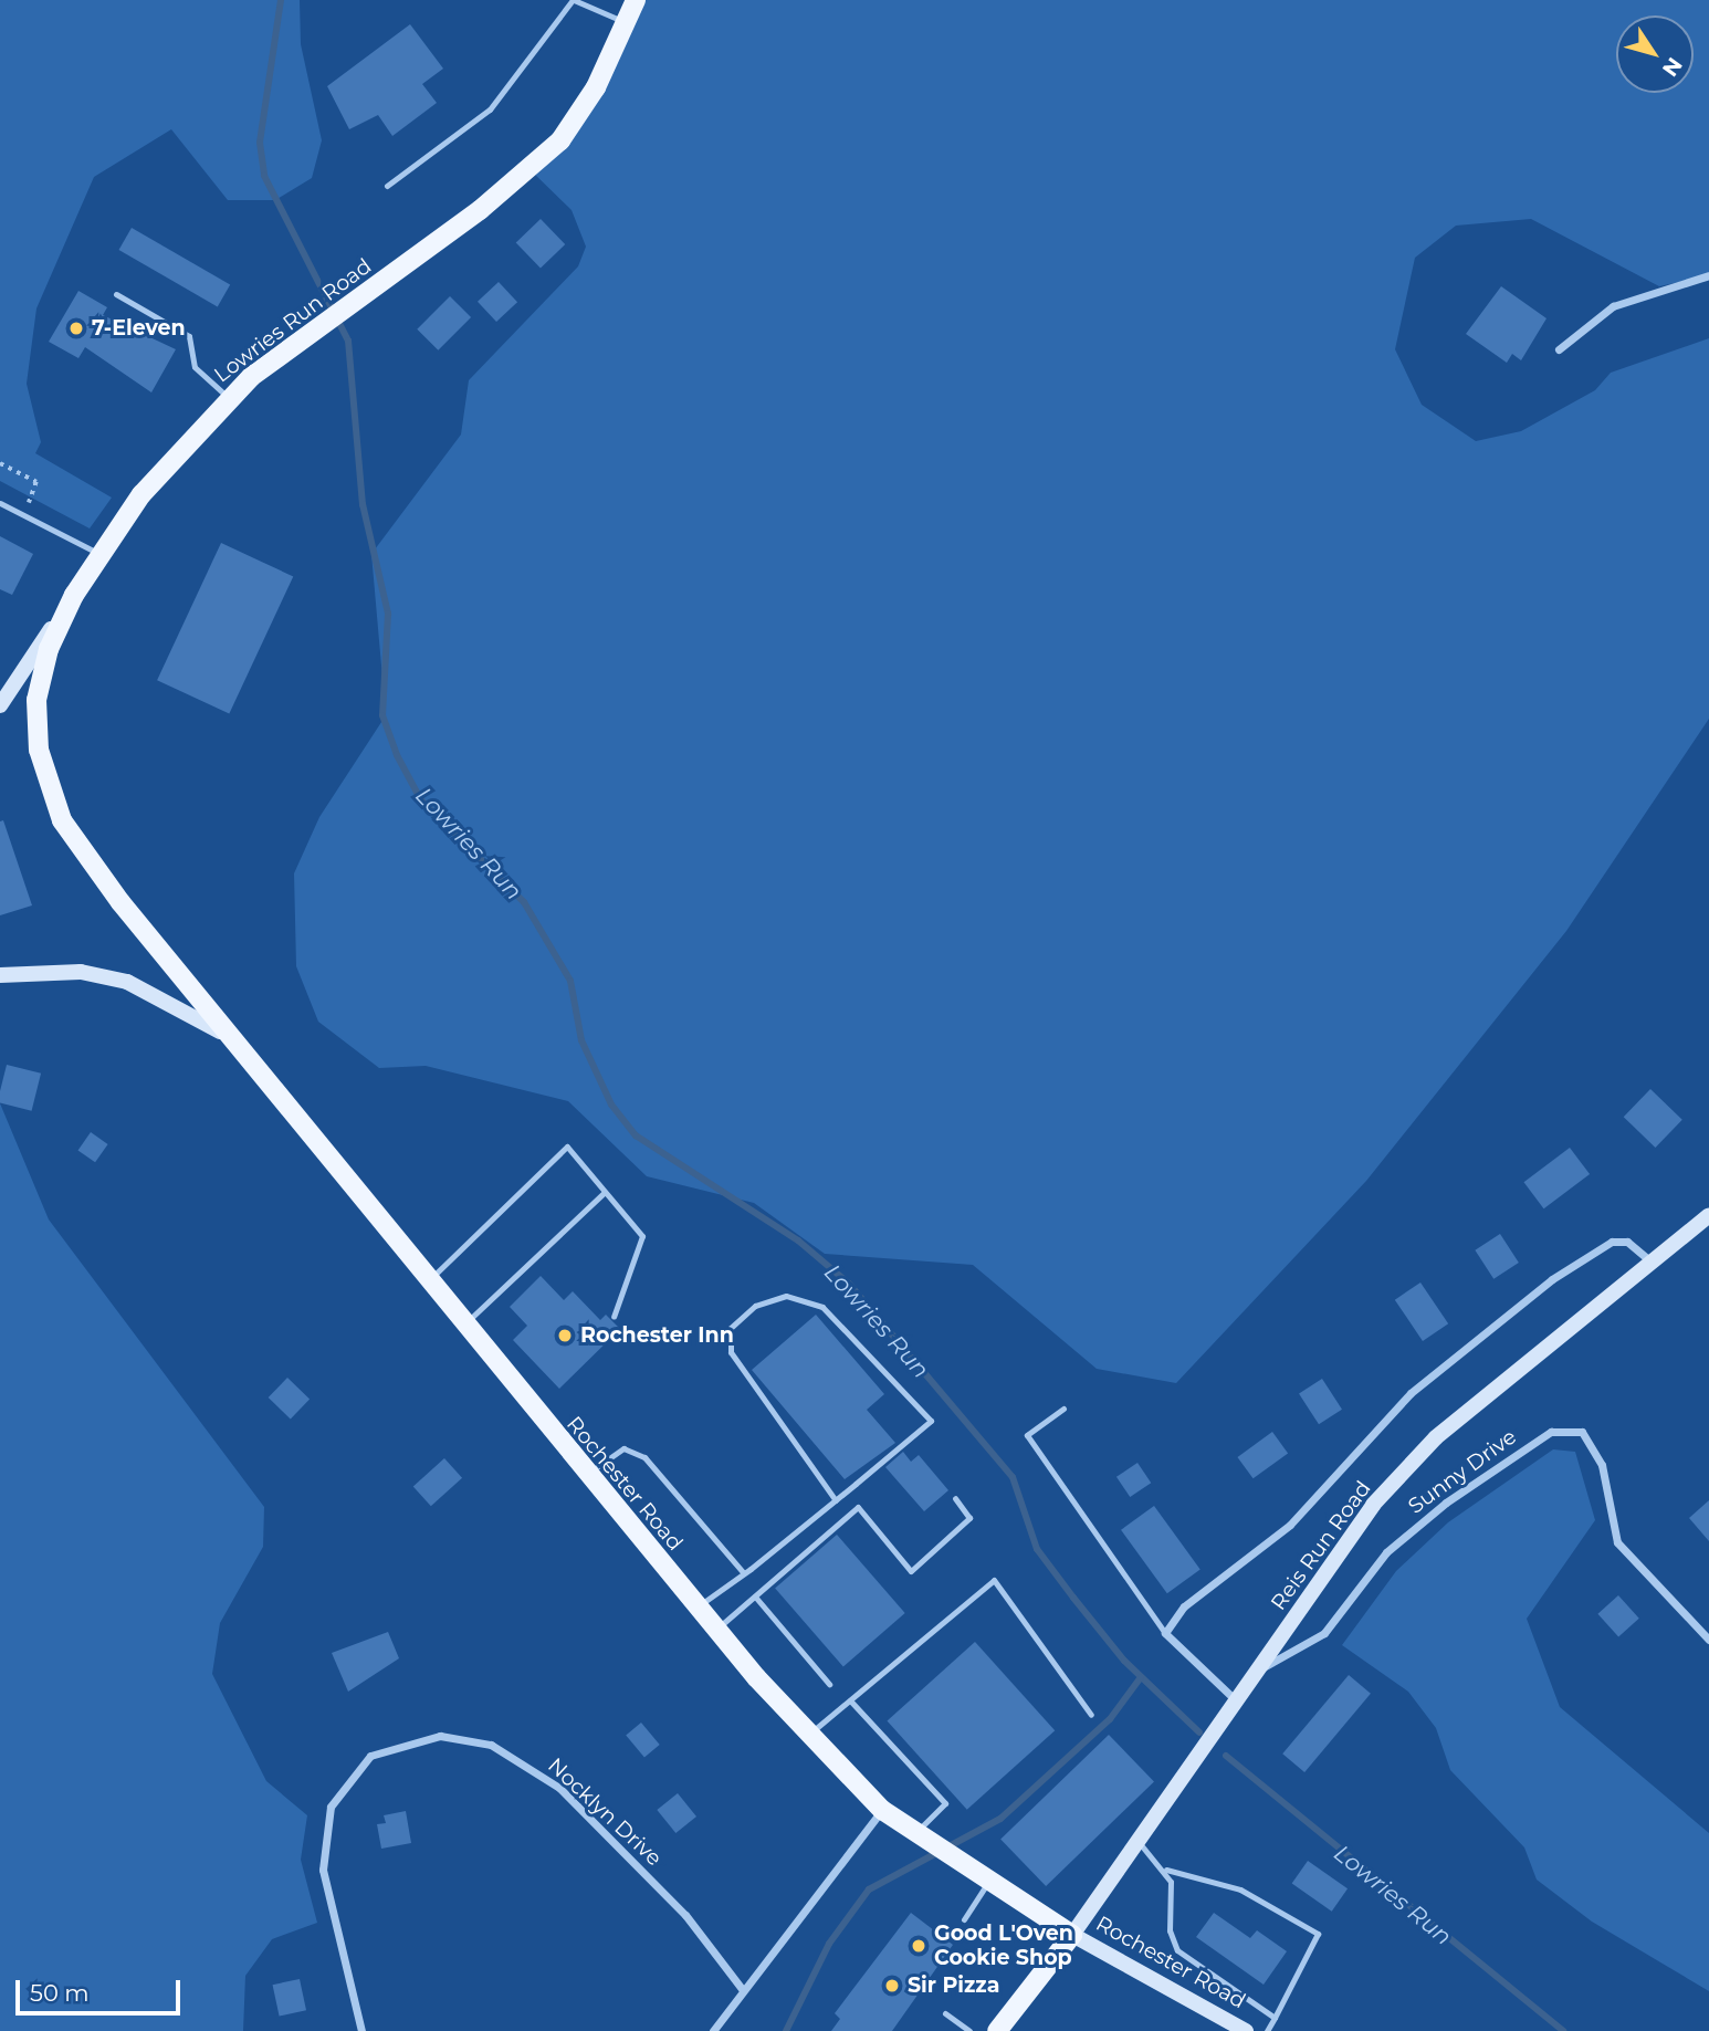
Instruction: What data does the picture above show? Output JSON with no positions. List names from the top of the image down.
{
  "streets": {
    "main road": ["Lowries Run Road", "Rochester Road"],
    "street": ["Sunny Drive", "Reis Run Road", "Nocklyn Drive"]
  },
  "crossings": [
    ["Sunny Drive", "Reis Run Road"],
    ["Rochester Road", "Reis Run Road"]
  ],
  "water": ["Lowries Run"],
  "places": [
    "7-Eleven",
    "Rochester Inn",
    "Good L'Oven Cookie Shop",
    "Sir Pizza"
  ],
  "scale_bar": "50 m",
  "north": "bottom right"
}
